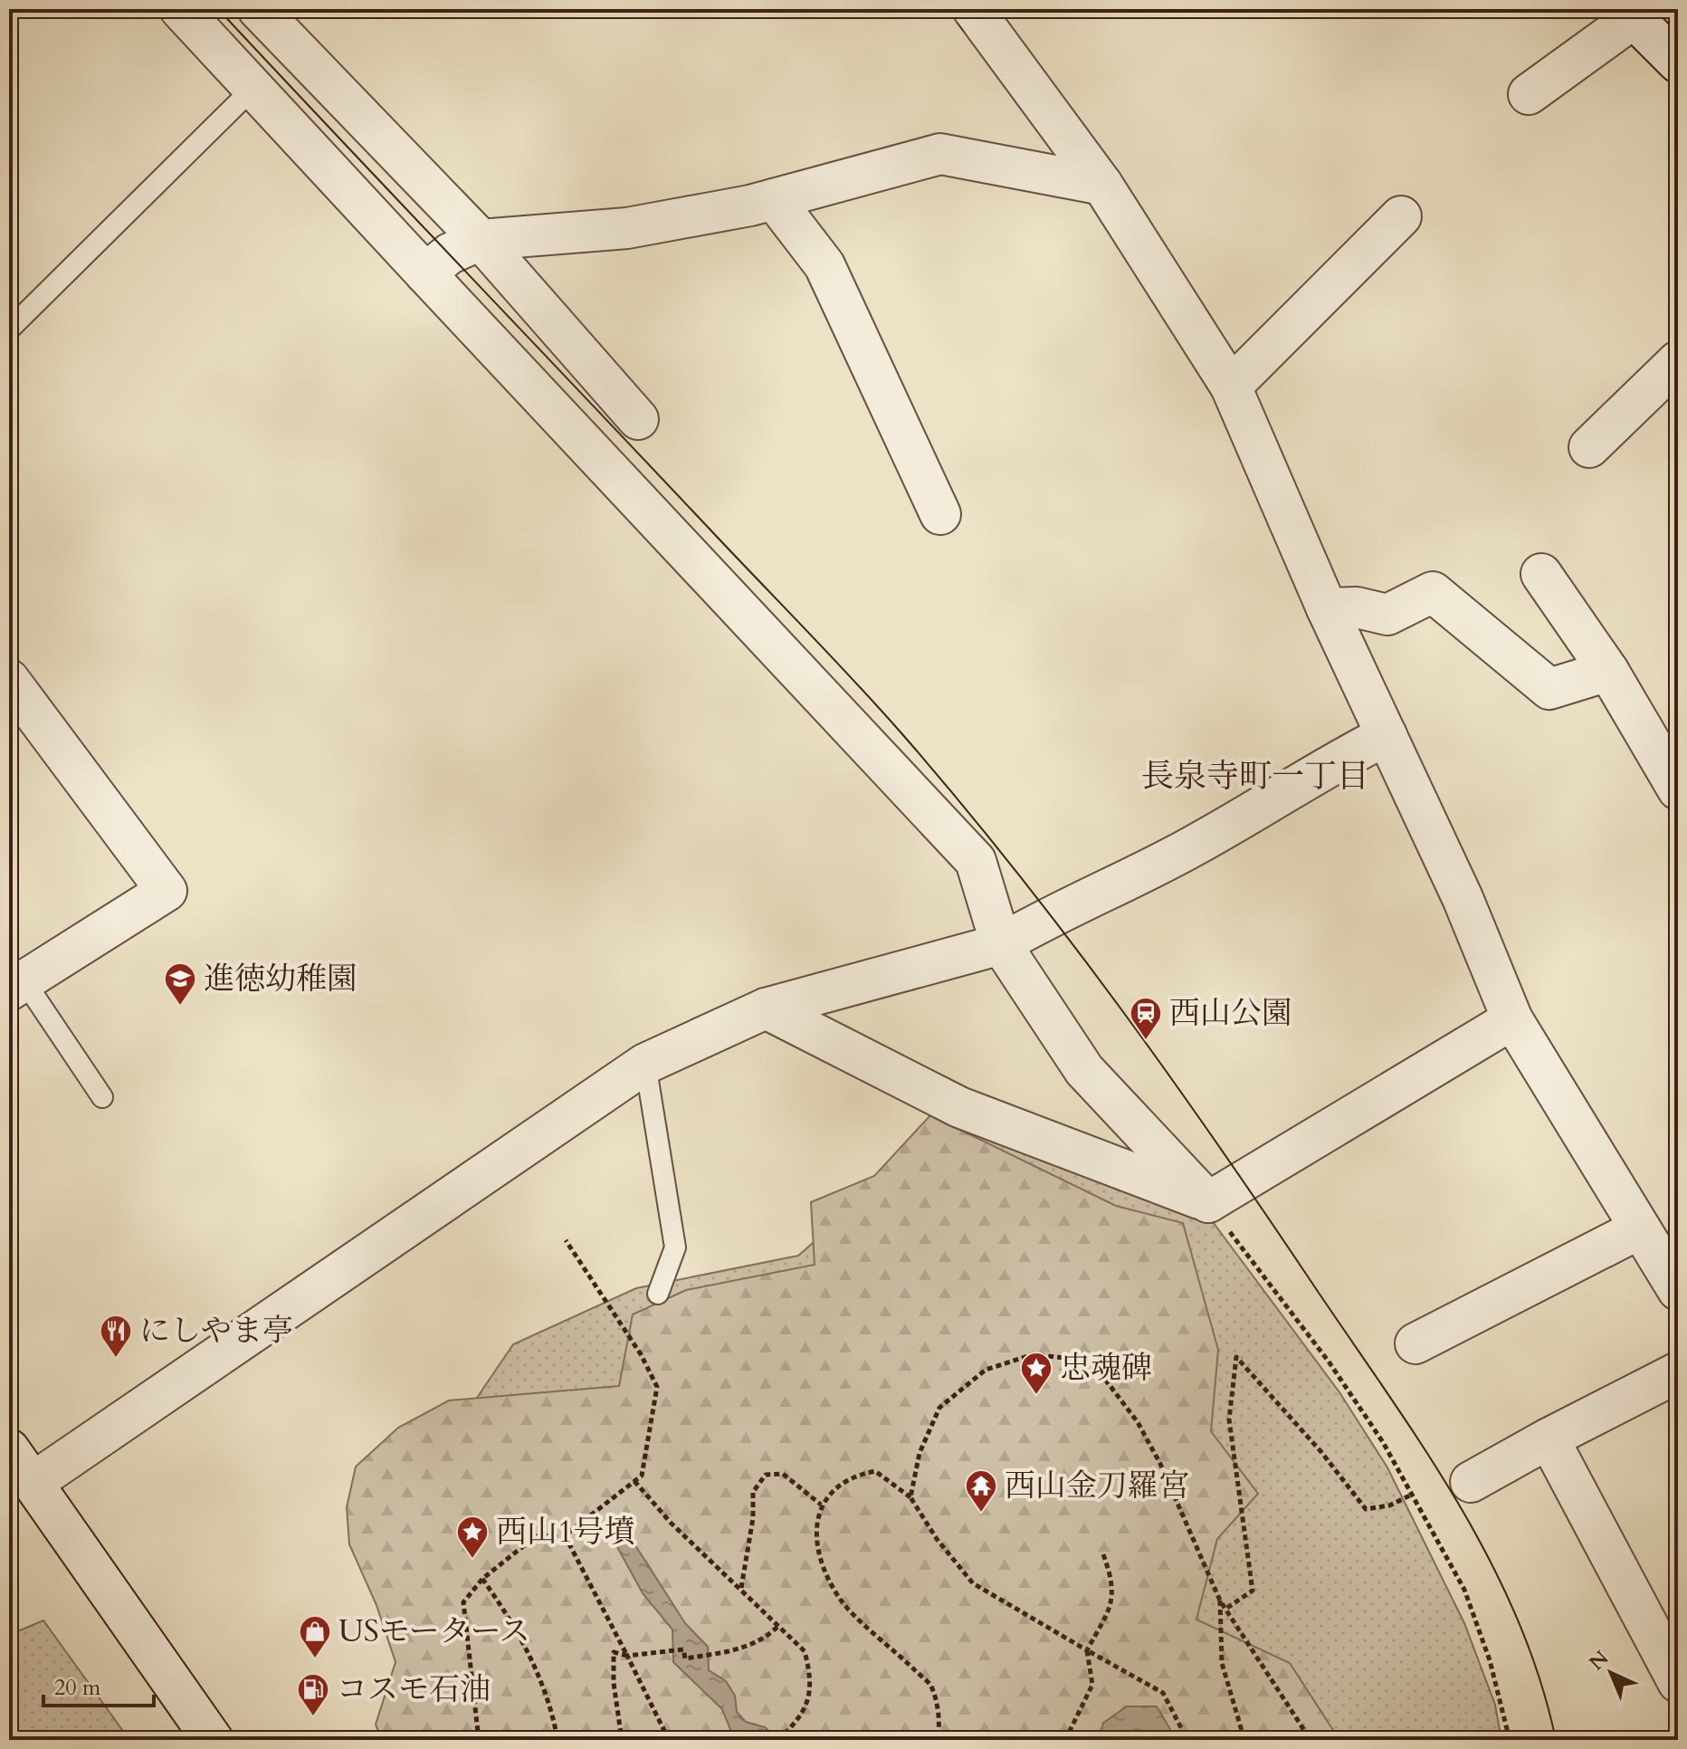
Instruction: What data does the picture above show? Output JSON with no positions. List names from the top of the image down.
{
  "districts": ["長泉寺町一丁目"],
  "places": {
    "school or university": ["進徳幼稚園"],
    "station": ["西山公園"],
    "restaurant": ["にしやま亭"],
    "place": ["忠魂碑", "西山1号墳"],
    "temple": ["西山金刀羅宮"],
    "shop": ["USモータース"],
    "fuel station": ["コスモ石油"]
  },
  "scale_bar": "20 m",
  "north": "top left"
}
